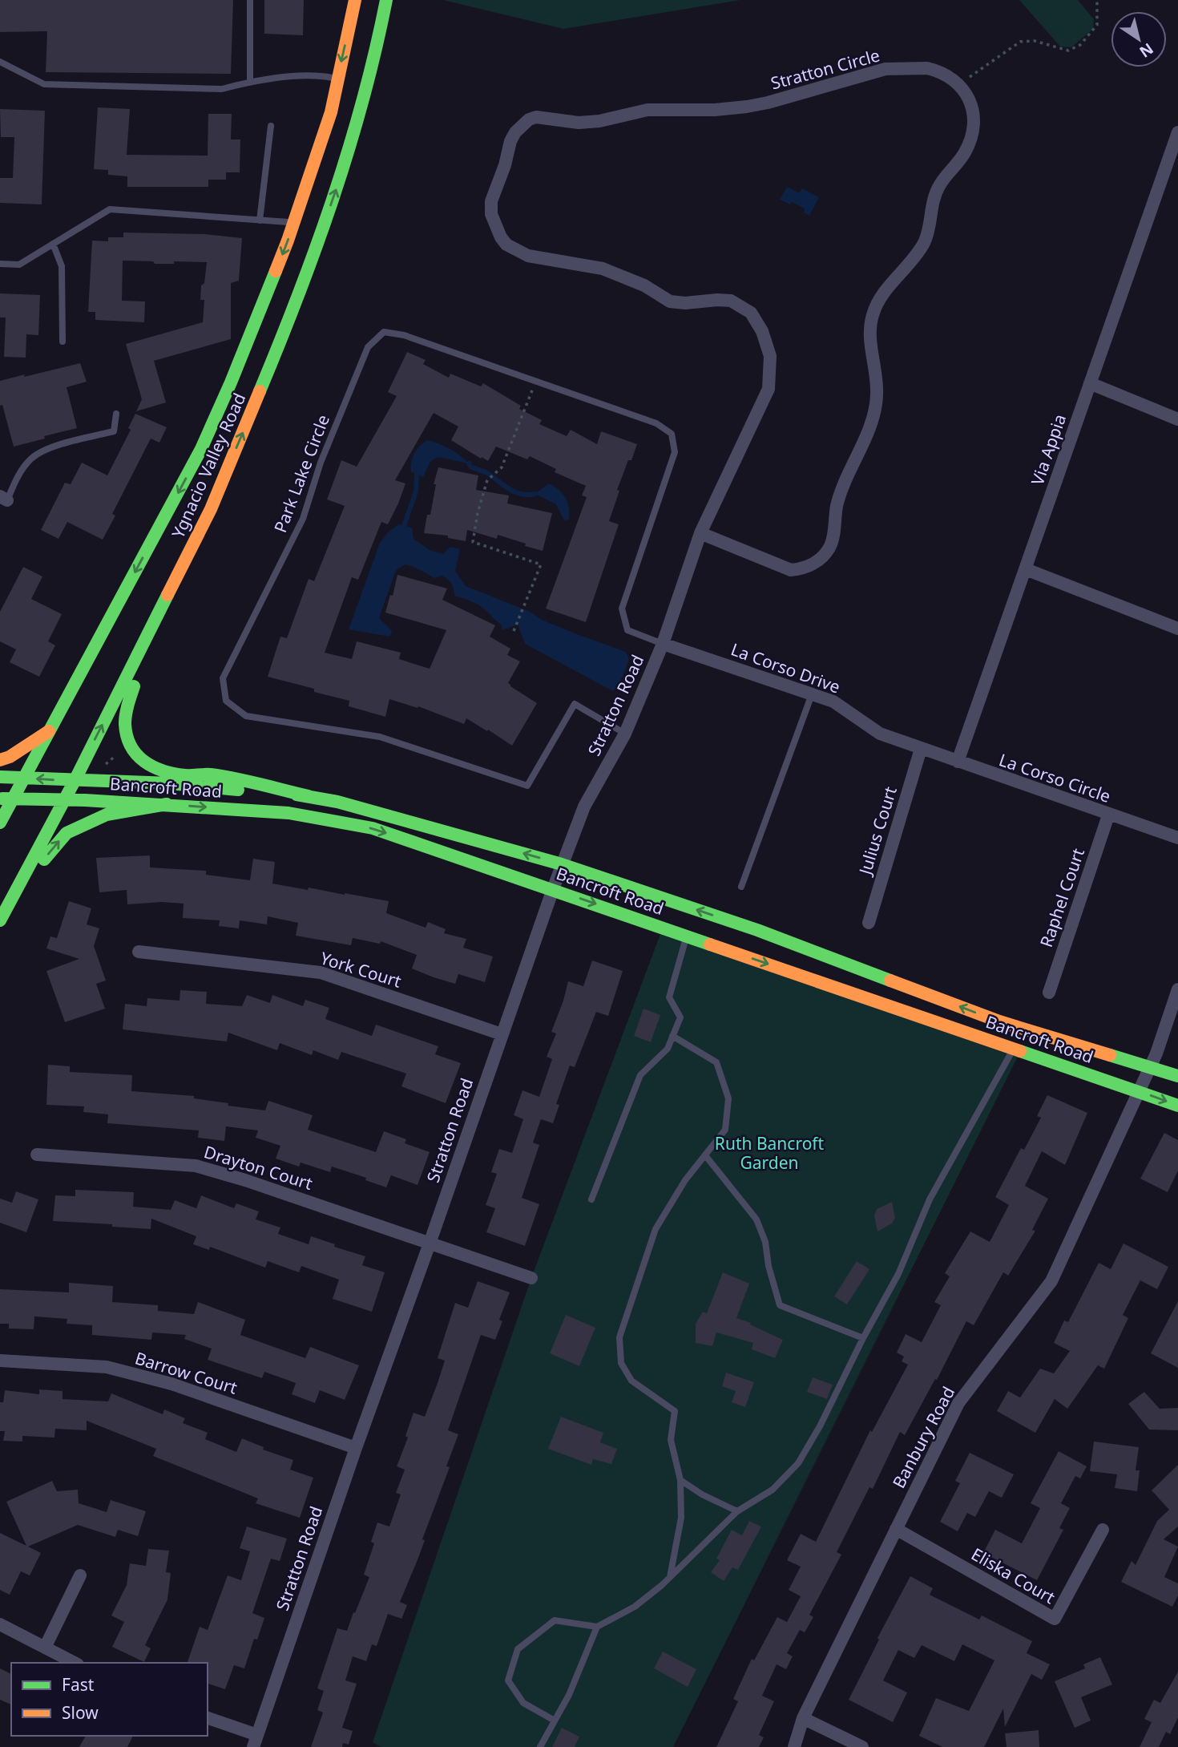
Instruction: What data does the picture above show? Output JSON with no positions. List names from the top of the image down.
{
  "streets": {
    "main road": ["Ygnacio Valley Road", "Bancroft Road"],
    "street": [
      "Stratton Circle",
      "Via Appia",
      "La Corso Drive",
      "Stratton Road",
      "La Corso Circle",
      "Julius Court",
      "Raphel Court",
      "York Court",
      "Drayton Court",
      "Barrow Court",
      "Banbury Road",
      "Eliska Court"
    ],
    "lane": ["Park Lake Circle"]
  },
  "crossings": [
    ["Stratton Circle", "Stratton Road"],
    ["Via Appia", "La Corso Circle"],
    ["Ygnacio Valley Road", "Bancroft Road"],
    ["Park Lake Circle", "La Corso Drive"],
    ["Park Lake Circle", "Stratton Road"],
    ["La Corso Drive", "Stratton Road"],
    ["La Corso Drive", "La Corso Circle"],
    ["La Corso Drive", "Julius Court"],
    ["Stratton Road", "Bancroft Road"],
    ["Stratton Road", "York Court"],
    ["Stratton Road", "Drayton Court"],
    ["Stratton Road", "Barrow Court"],
    ["La Corso Circle", "Julius Court"],
    ["La Corso Circle", "Raphel Court"],
    ["Bancroft Road", "Banbury Road"],
    ["Banbury Road", "Eliska Court"]
  ],
  "parks": ["Ruth Bancroft Garden"],
  "legend": ["Fast", "Slow"],
  "north": "bottom right"
}
